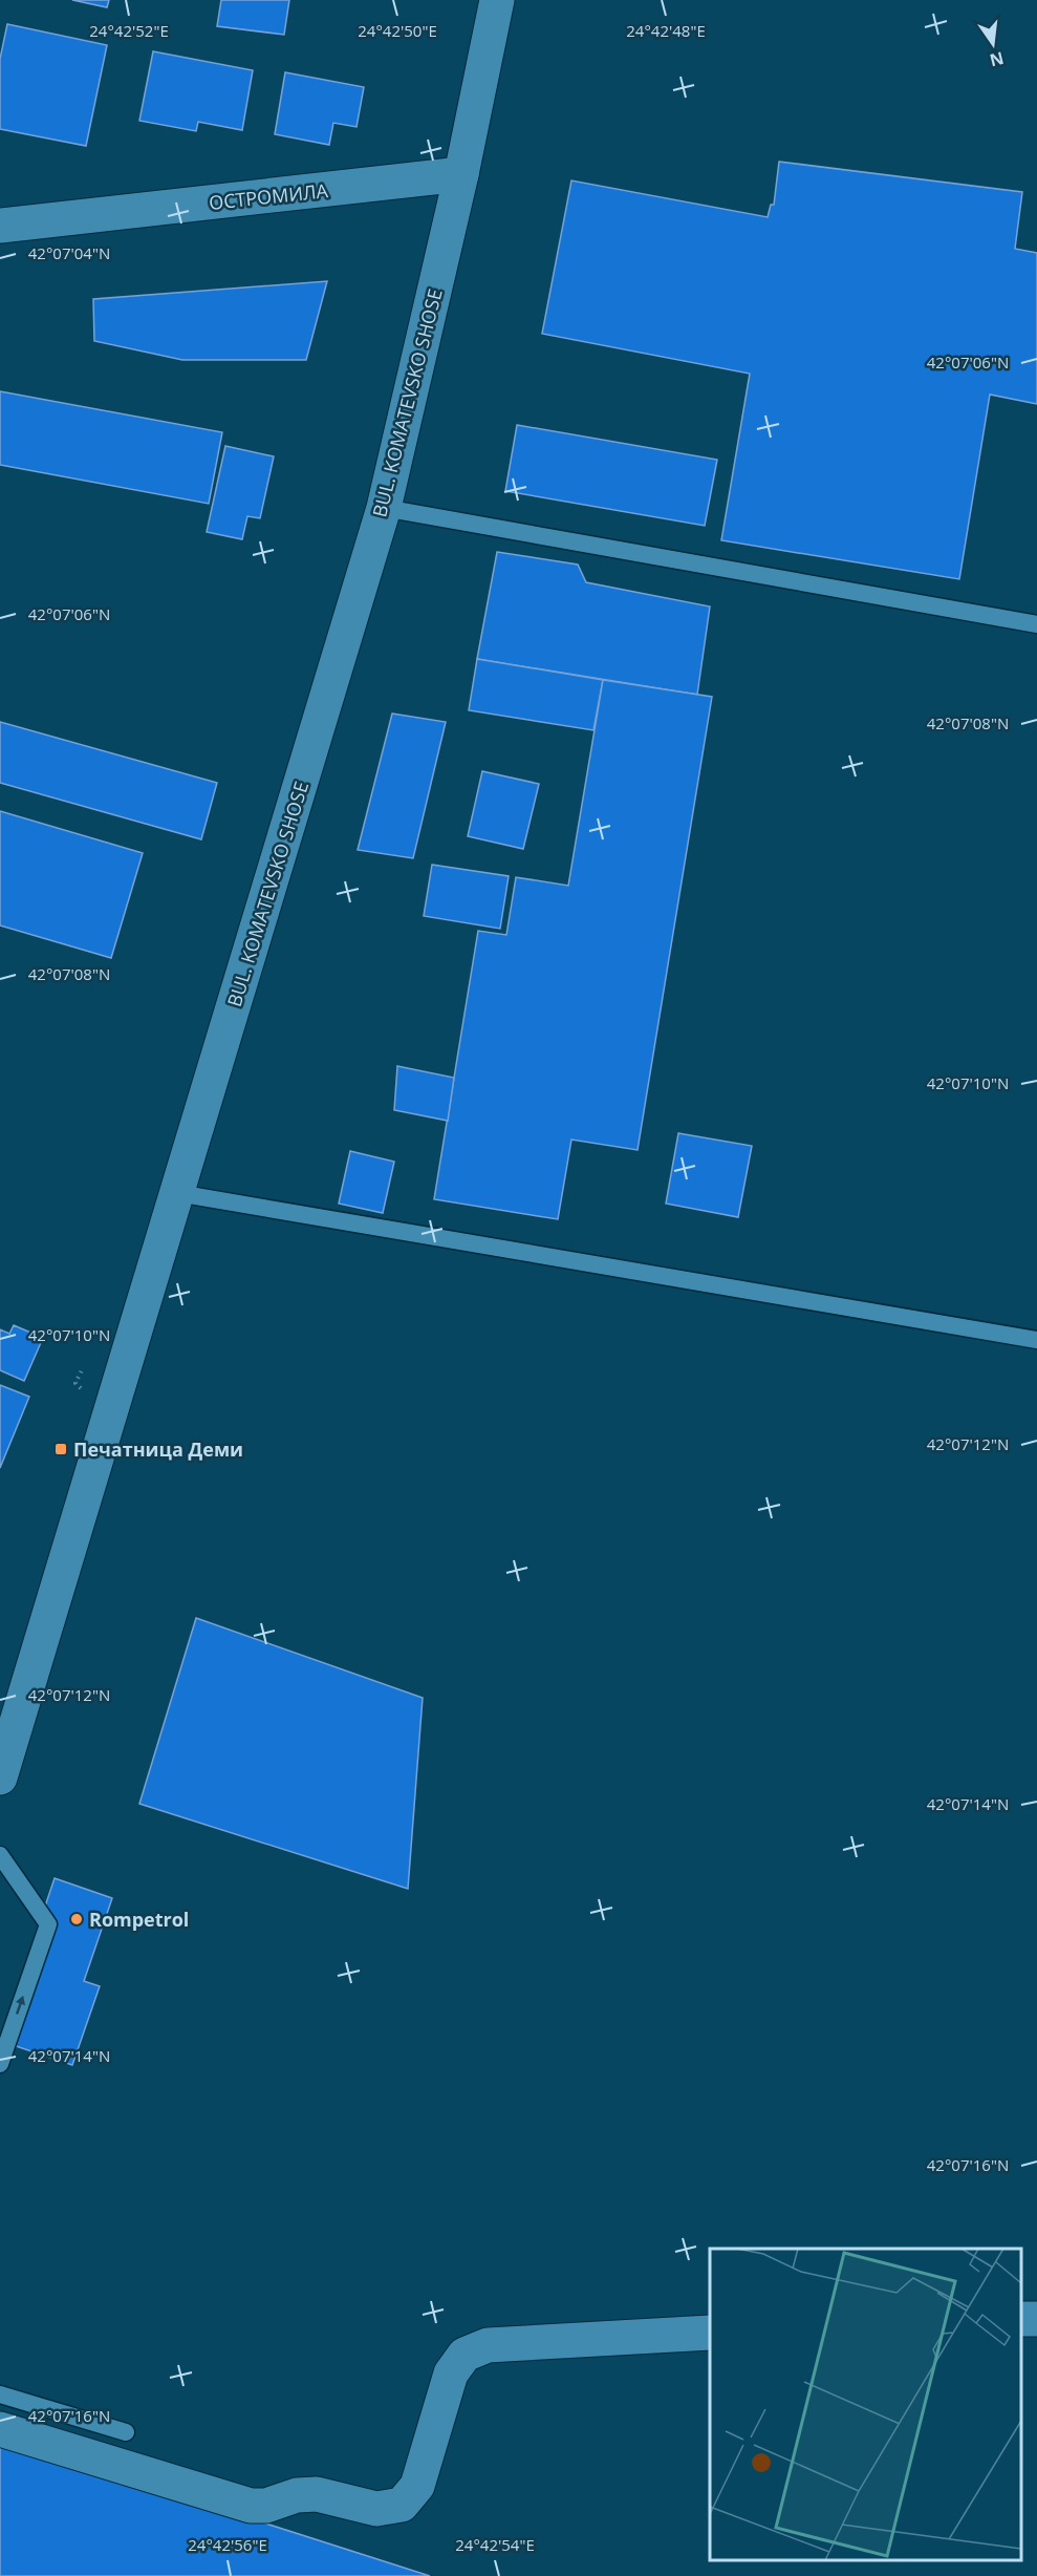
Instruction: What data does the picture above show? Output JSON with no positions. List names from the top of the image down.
{
  "streets": {
    "main road": ["ОСТРОМИЛА", "BUL. KOMATEVSKO SHOSE"]
  },
  "crossings": [
    ["ОСТРОМИЛА", "BUL. KOMATEVSKO SHOSE"]
  ],
  "places": {
    "transit": ["Печатница Деми"],
    "other": ["Rompetrol"]
  },
  "north": "bottom",
  "coordinates": [
    "24°42'52\"E",
    "24°42'50\"E",
    "24°42'48\"E",
    "42°07'04\"N",
    "42°07'06\"N",
    "42°07'08\"N",
    "42°07'10\"N",
    "42°07'12\"N",
    "42°07'14\"N",
    "42°07'16\"N",
    "24°42'56\"E",
    "24°42'54\"E"
  ]
}
